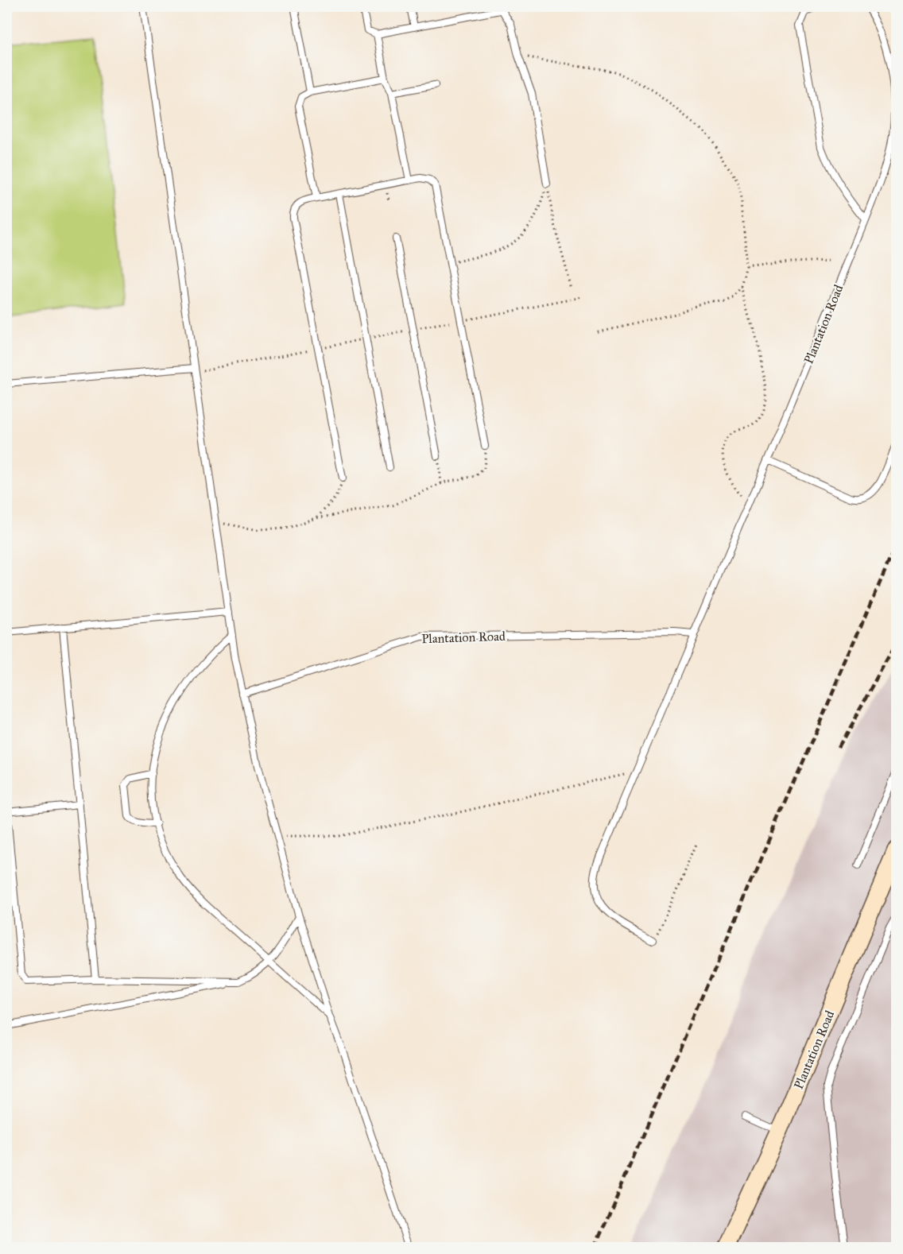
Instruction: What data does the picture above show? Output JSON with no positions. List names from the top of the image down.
{
  "streets": {
    "street": ["Plantation Road"]
  }
}
